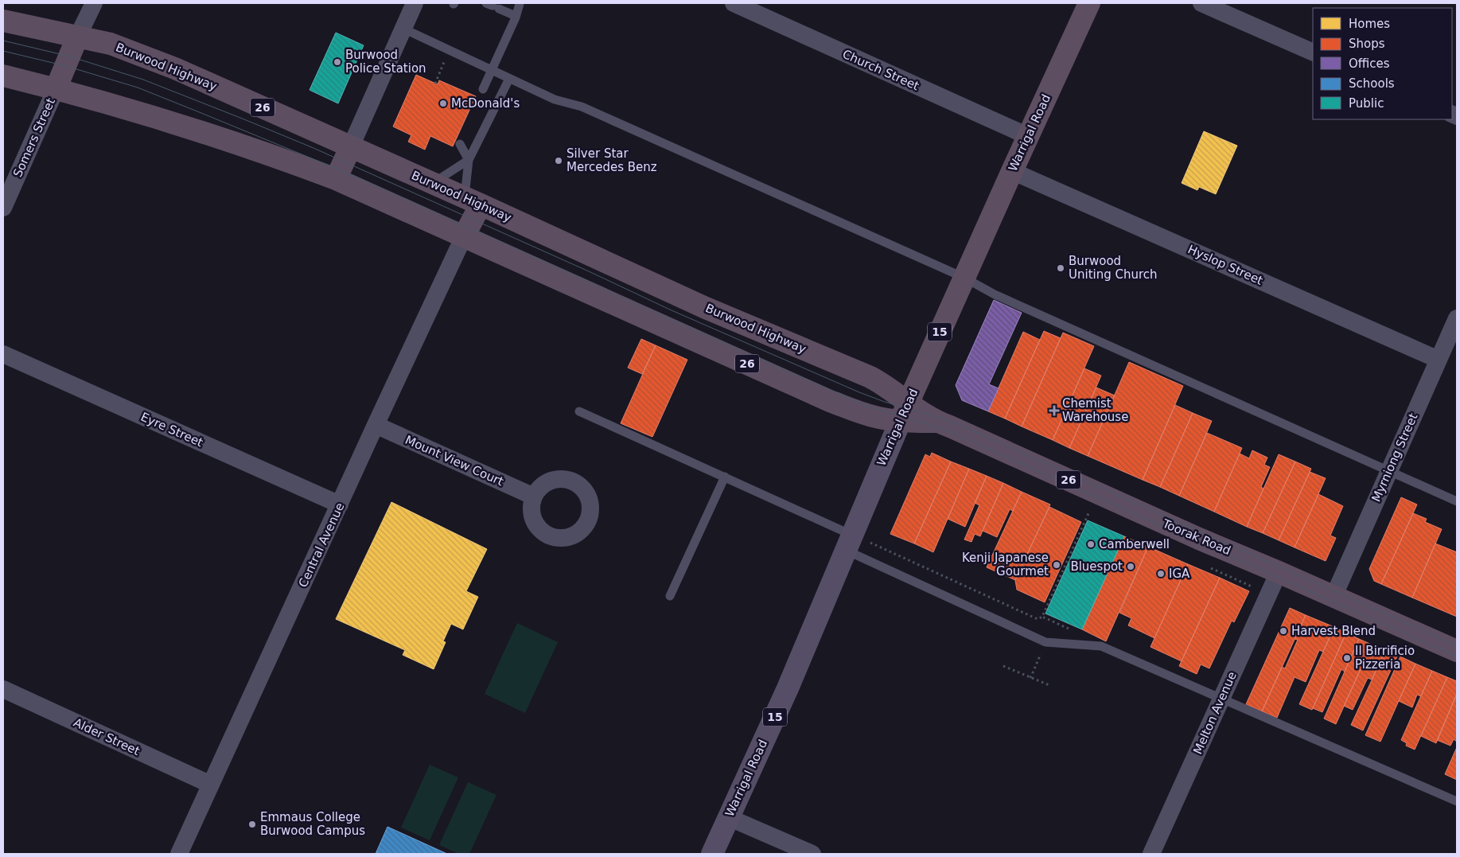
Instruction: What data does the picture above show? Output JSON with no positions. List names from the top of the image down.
{
  "streets": {
    "highway": [
      "Burwood Highway",
      "26",
      "Warrigal Road",
      "15",
      "Toorak Road"
    ],
    "street": [
      "Church Street",
      "Somers Street",
      "Hyslop Street",
      "Eyre Street",
      "Myrniong Street",
      "Mount View Court",
      "Central Avenue",
      "Melton Avenue",
      "Alder Street"
    ]
  },
  "crossings": [
    ["Burwood Highway", "26"],
    ["Burwood Highway", "Warrigal Road"],
    ["Burwood Highway", "Toorak Road"],
    ["Church Street", "Warrigal Road"],
    ["26", "Warrigal Road"],
    ["26", "Somers Street"],
    ["26", "Toorak Road"],
    ["26", "Central Avenue"],
    ["Warrigal Road", "Hyslop Street"],
    ["Warrigal Road", "Toorak Road"],
    ["Hyslop Street", "Myrniong Street"],
    ["Eyre Street", "Central Avenue"],
    ["Myrniong Street", "Toorak Road"],
    ["Mount View Court", "Central Avenue"],
    ["Toorak Road", "Melton Avenue"],
    ["Central Avenue", "Alder Street"]
  ],
  "places": {
    "other": [
      "Burwood Police Station",
      "McDonald's",
      "Silver Star Mercedes Benz",
      "Burwood Uniting Church",
      "Camberwell",
      "Kenji Japanese Gourmet",
      "Bluespot",
      "IGA",
      "Harvest Blend",
      "Il Birrificio Pizzeria",
      "Emmaus College Burwood Campus"
    ],
    "health": ["Chemist Warehouse"]
  },
  "legend": [
    "Homes",
    "Shops",
    "Offices",
    "Schools",
    "Public"
  ]
}
